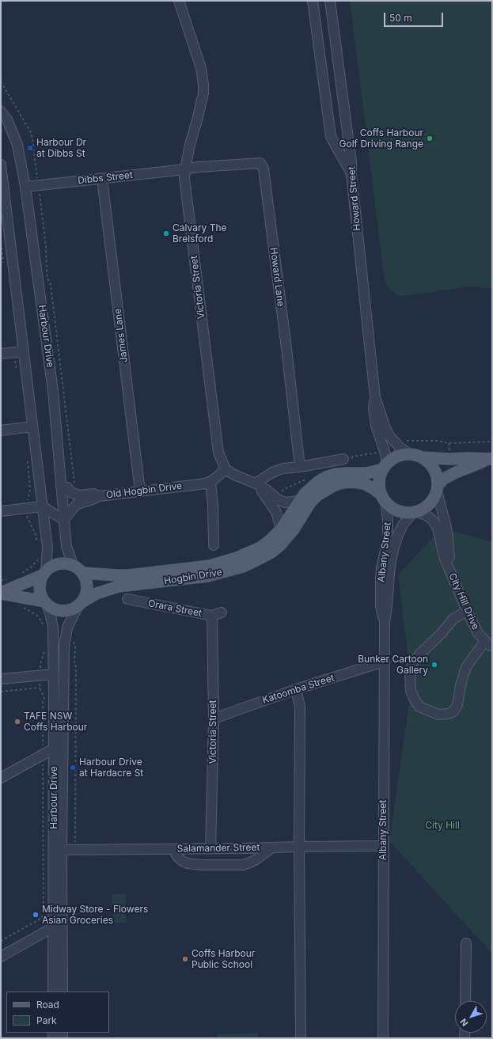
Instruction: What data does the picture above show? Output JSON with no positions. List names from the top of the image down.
{
  "streets": {
    "main road": ["Hogbin Drive"],
    "street": [
      "Dibbs Street",
      "Howard Street",
      "Howard Lane",
      "Victoria Street",
      "James Lane",
      "Harbour Drive",
      "Old Hogbin Drive",
      "Albany Street",
      "City Hill Drive",
      "Orara Street",
      "Katoomba Street",
      "Salamander Street"
    ]
  },
  "crossings": [
    ["Dibbs Street", "Howard Lane"],
    ["Dibbs Street", "Victoria Street"],
    ["Dibbs Street", "James Lane"],
    ["Dibbs Street", "Harbour Drive"],
    ["Howard Street", "Albany Street"],
    ["Howard Street", "Hogbin Drive"],
    ["Howard Street", "City Hill Drive"],
    ["Howard Lane", "Victoria Street"],
    ["Victoria Street", "Old Hogbin Drive"],
    ["Victoria Street", "Orara Street"],
    ["Victoria Street", "Katoomba Street"],
    ["Victoria Street", "Salamander Street"],
    ["James Lane", "Old Hogbin Drive"],
    ["Harbour Drive", "Hogbin Drive"],
    ["Harbour Drive", "Salamander Street"],
    ["Albany Street", "Hogbin Drive"],
    ["Albany Street", "City Hill Drive"],
    ["Albany Street", "Katoomba Street"],
    ["Albany Street", "Salamander Street"],
    ["Hogbin Drive", "City Hill Drive"]
  ],
  "parks": ["City Hill"],
  "places": [
    "Coffs Harbour Golf Driving Range",
    "Harbour Dr at Dibbs St",
    "Calvary The Brelsford",
    "Bunker Cartoon Gallery",
    "TAFE NSW Coffs Harbour",
    "Harbour Drive at Hardacre St",
    "Midway Store - Flowers Asian Groceries",
    "Coffs Harbour Public School"
  ],
  "legend": ["Road", "Park"],
  "scale_bar": "50 m",
  "north": "bottom left"
}
